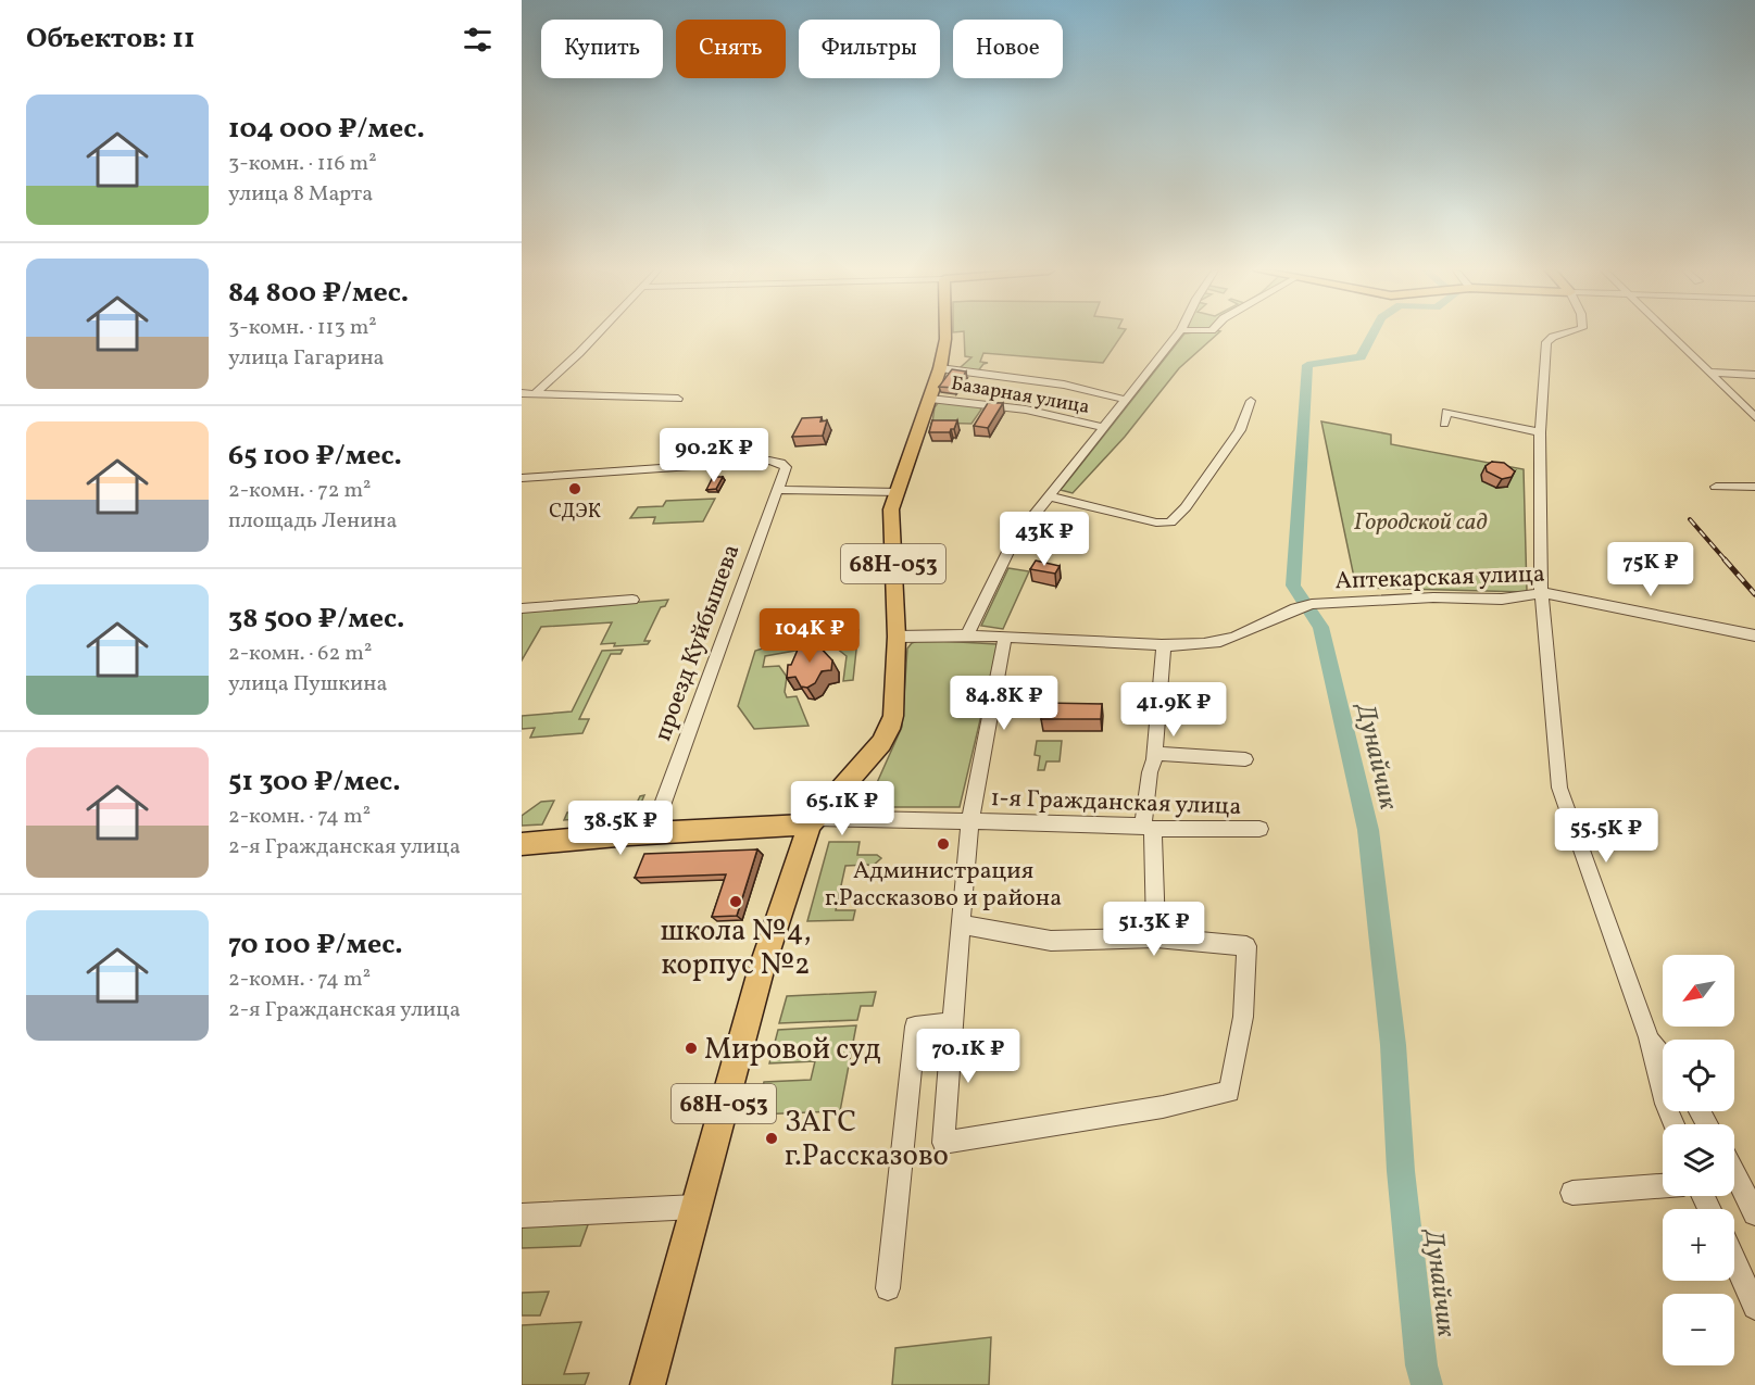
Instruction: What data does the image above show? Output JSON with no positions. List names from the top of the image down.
{
  "streets": {
    "main road": ["68Н-053"],
    "street": [
      "Базарная улица",
      "Аптекарская улица",
      "проезд Куйбышева",
      "1-я Гражданская улица"
    ]
  },
  "crossings": [
    ["Базарная улица", "68Н-053"],
    ["68Н-053", "Аптекарская улица"],
    ["68Н-053", "1-я Гражданская улица"]
  ],
  "water": ["Дунайчик"],
  "parks": ["Городской сад"],
  "places": [
    "СДЭК",
    "Администрация г.Рассказово и района",
    "школа №4, корпус №2",
    "Мировой суд",
    "ЗАГС г.Рассказово"
  ],
  "north": "bottom left",
  "page": {
    "heading": "Объектов: 11",
    "chip": [
      "Купить",
      "Снять",
      "Фильтры",
      "Новое"
    ],
    "list": [
      {
        "name": "104 000 ₽/мес.",
        "note": "3-комн. · 116 m² · улица 8 Марта"
      },
      {
        "name": "84 800 ₽/мес.",
        "note": "3-комн. · 113 m² · улица Гагарина"
      },
      {
        "name": "65 100 ₽/мес.",
        "note": "2-комн. · 72 m² · площадь Ленина"
      },
      {
        "name": "38 500 ₽/мес.",
        "note": "2-комн. · 62 m² · улица Пушкина"
      },
      {
        "name": "51 300 ₽/мес.",
        "note": "2-комн. · 74 m² · 2-я Гражданская улица"
      },
      {
        "name": "70 100 ₽/мес.",
        "note": "2-комн. · 74 m² · 2-я Гражданская улица"
      }
    ],
    "price": [
      "90.2K ₽",
      "43K ₽",
      "75K ₽",
      "104K ₽",
      "84.8K ₽",
      "41.9K ₽",
      "65.1K ₽",
      "38.5K ₽",
      "55.5K ₽",
      "51.3K ₽",
      "70.1K ₽"
    ],
    "map_buttons": ["+", "−"]
  }
}
